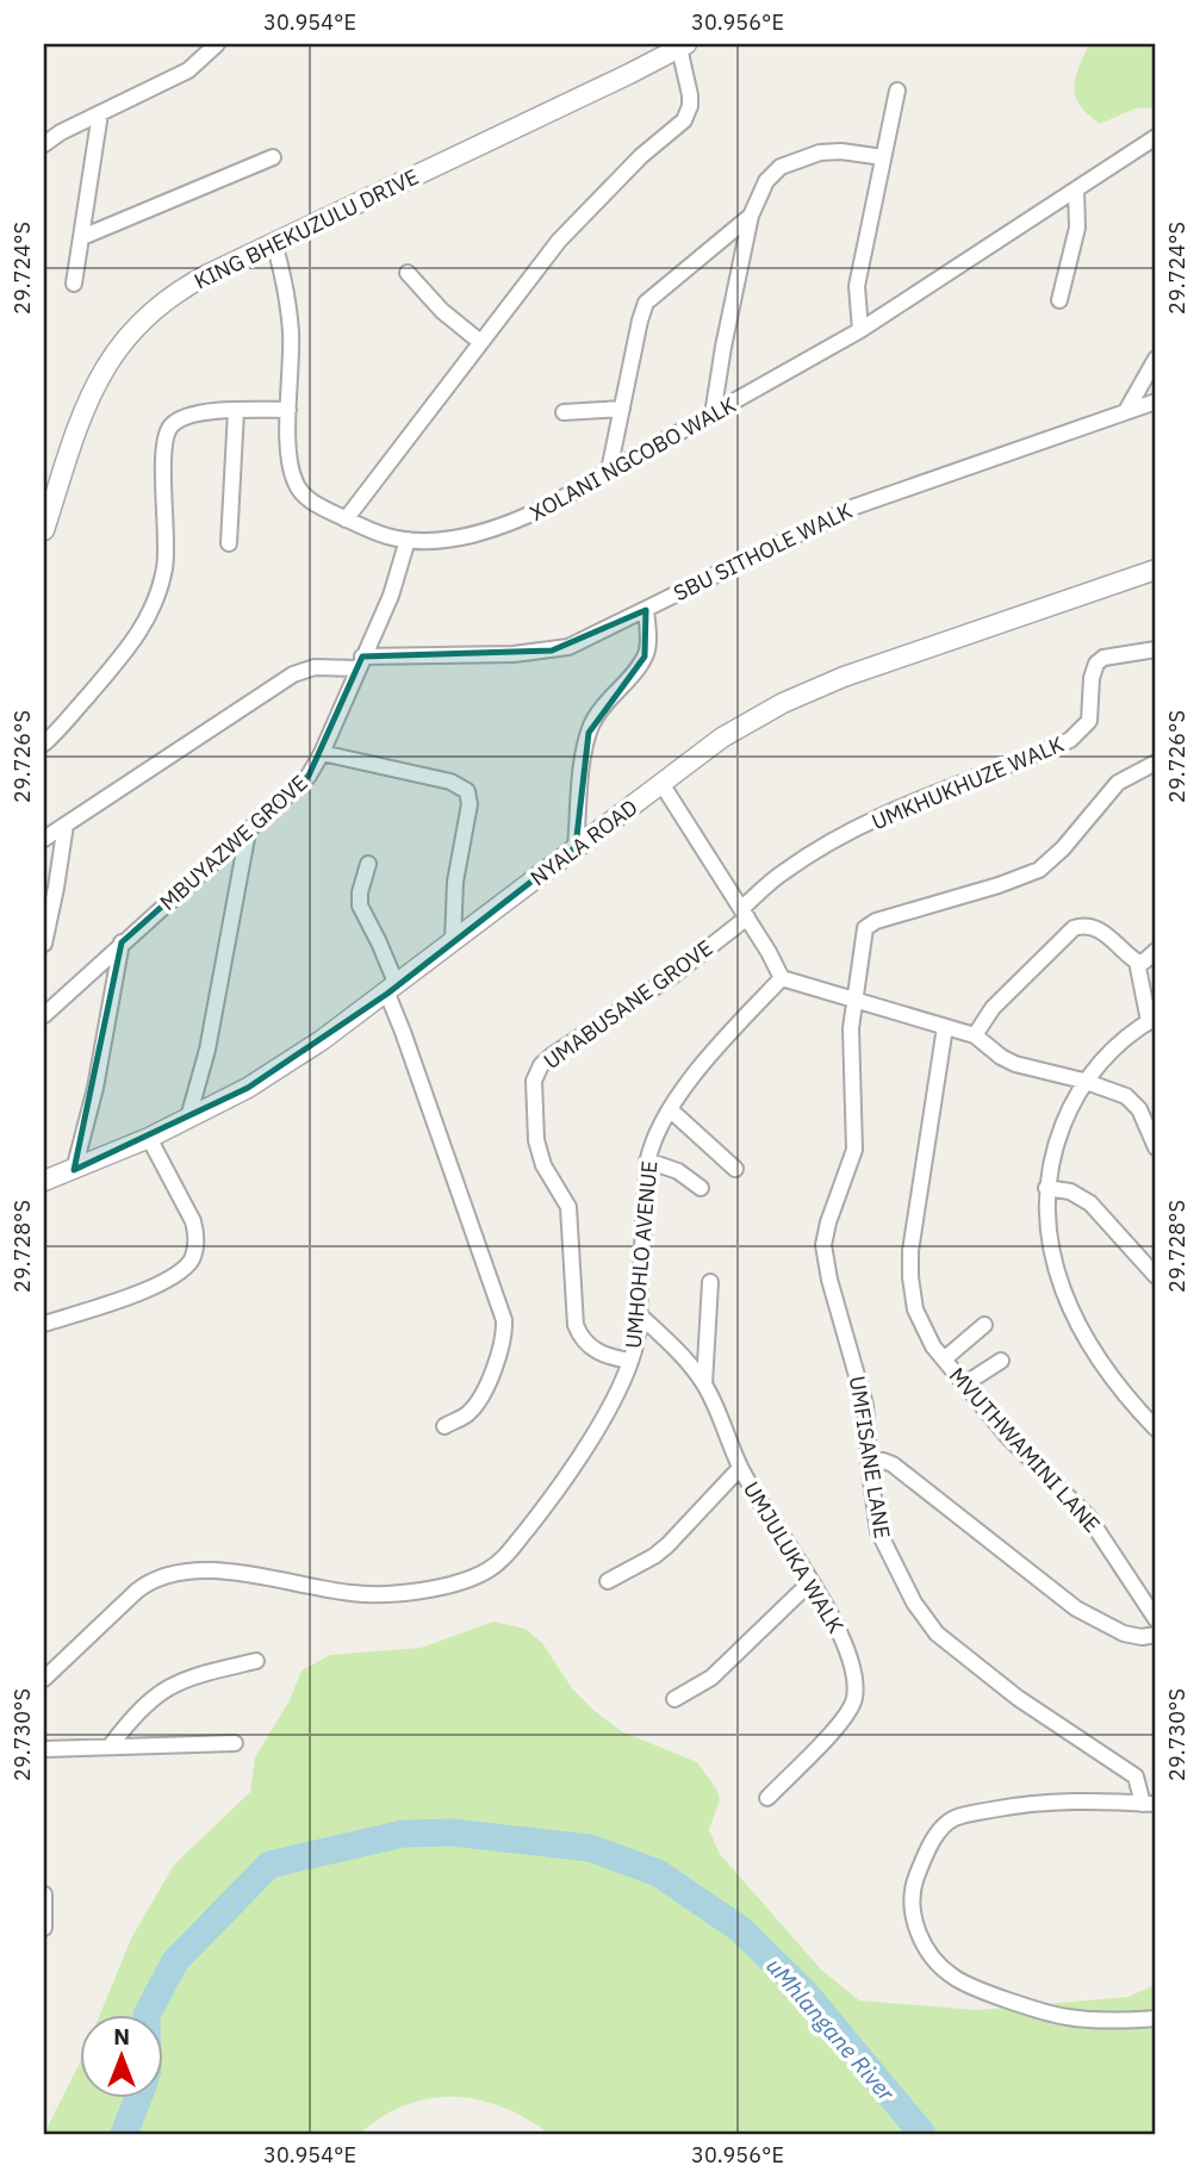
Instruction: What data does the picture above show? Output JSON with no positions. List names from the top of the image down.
{
  "streets": {
    "street": [
      "KING BHEKUZULU DRIVE",
      "XOLANI NGCOBO WALK",
      "SBU SITHOLE WALK",
      "UMKHUKHUZE WALK",
      "MBUYAZWE GROVE",
      "NYALA ROAD",
      "UMABUSANE GROVE",
      "UMHOHLO AVENUE",
      "MVUTHWAMINI LANE",
      "UMFISANE LANE",
      "UMJULUKA WALK"
    ]
  },
  "crossings": [
    ["KING BHEKUZULU DRIVE", "XOLANI NGCOBO WALK"],
    ["XOLANI NGCOBO WALK", "MBUYAZWE GROVE"],
    ["SBU SITHOLE WALK", "MBUYAZWE GROVE"],
    ["UMKHUKHUZE WALK", "UMABUSANE GROVE"],
    ["UMABUSANE GROVE", "UMHOHLO AVENUE"],
    ["UMHOHLO AVENUE", "UMJULUKA WALK"]
  ],
  "water": ["uMhlangane River"],
  "north": "top",
  "coordinates": [
    "30.954°E",
    "30.956°E",
    "29.724°S",
    "29.726°S",
    "29.728°S",
    "29.730°S"
  ]
}
